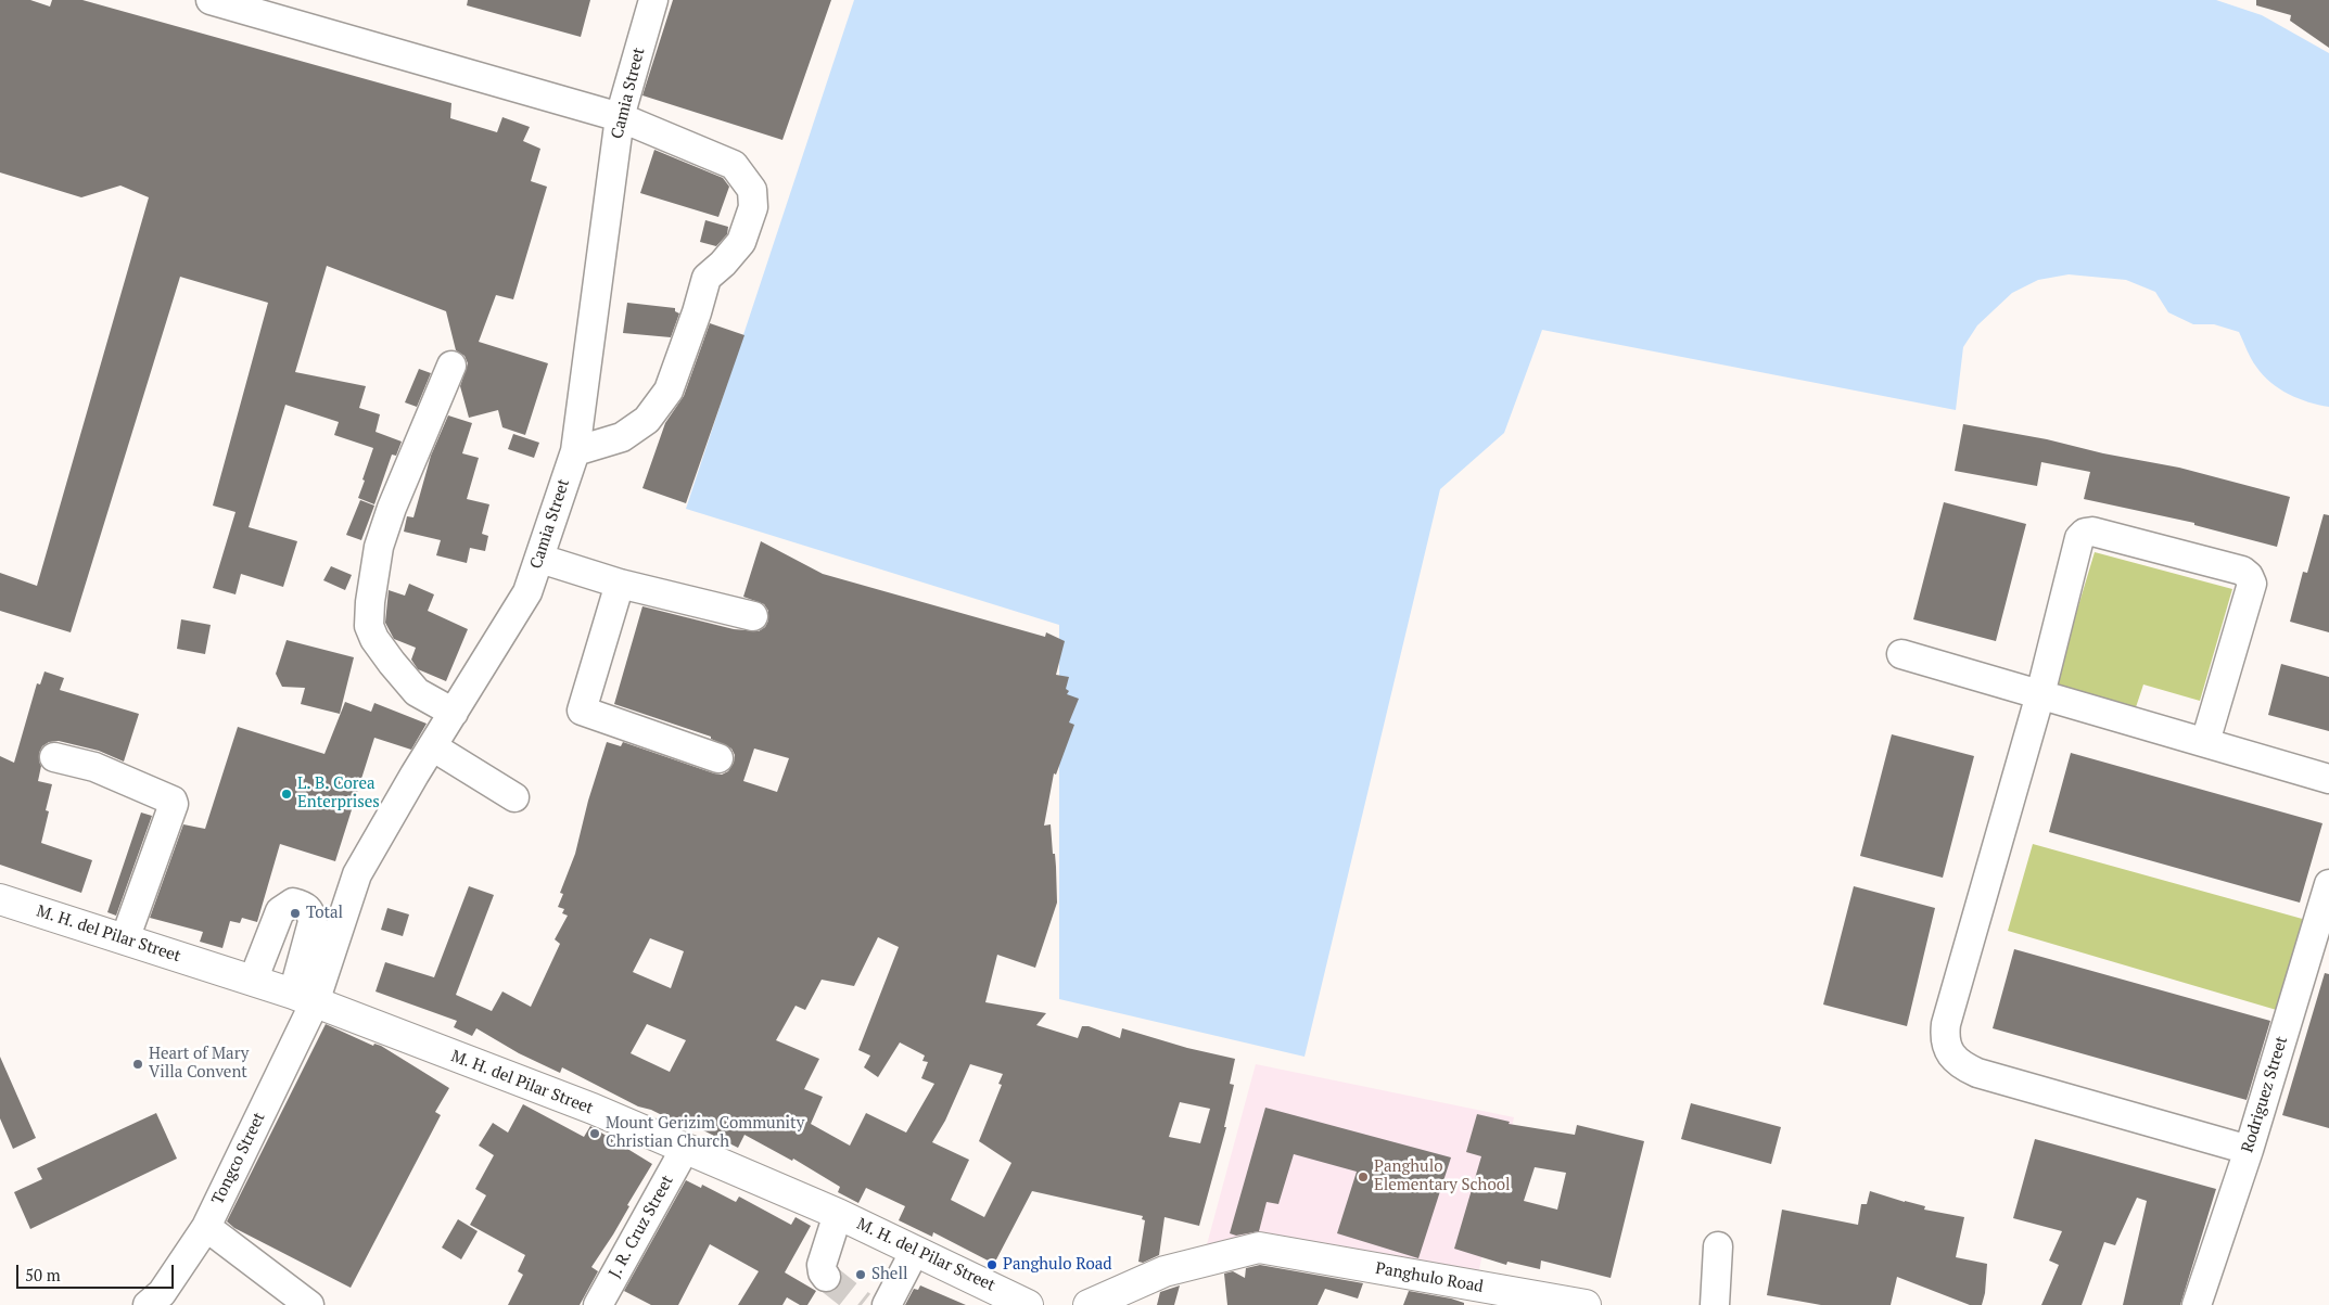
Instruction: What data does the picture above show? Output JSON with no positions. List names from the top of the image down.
{
  "streets": {
    "main road": ["M. H. del Pilar Street", "Panghulo Road"],
    "street": [
      "Camia Street",
      "Rodriguez Street",
      "Tongco Street",
      "J. R. Cruz Street"
    ]
  },
  "crossings": [
    ["Camia Street", "M. H. del Pilar Street"],
    ["Camia Street", "Tongco Street"],
    ["M. H. del Pilar Street", "Tongco Street"],
    ["M. H. del Pilar Street", "J. R. Cruz Street"]
  ],
  "places": [
    "L. B. Corea Enterprises",
    "Total",
    "Heart of Mary Villa Convent",
    "Mount Gerizim Community Christian Church",
    "Panghulo Elementary School",
    "Panghulo Road",
    "Shell"
  ],
  "scale_bar": "50 m"
}
